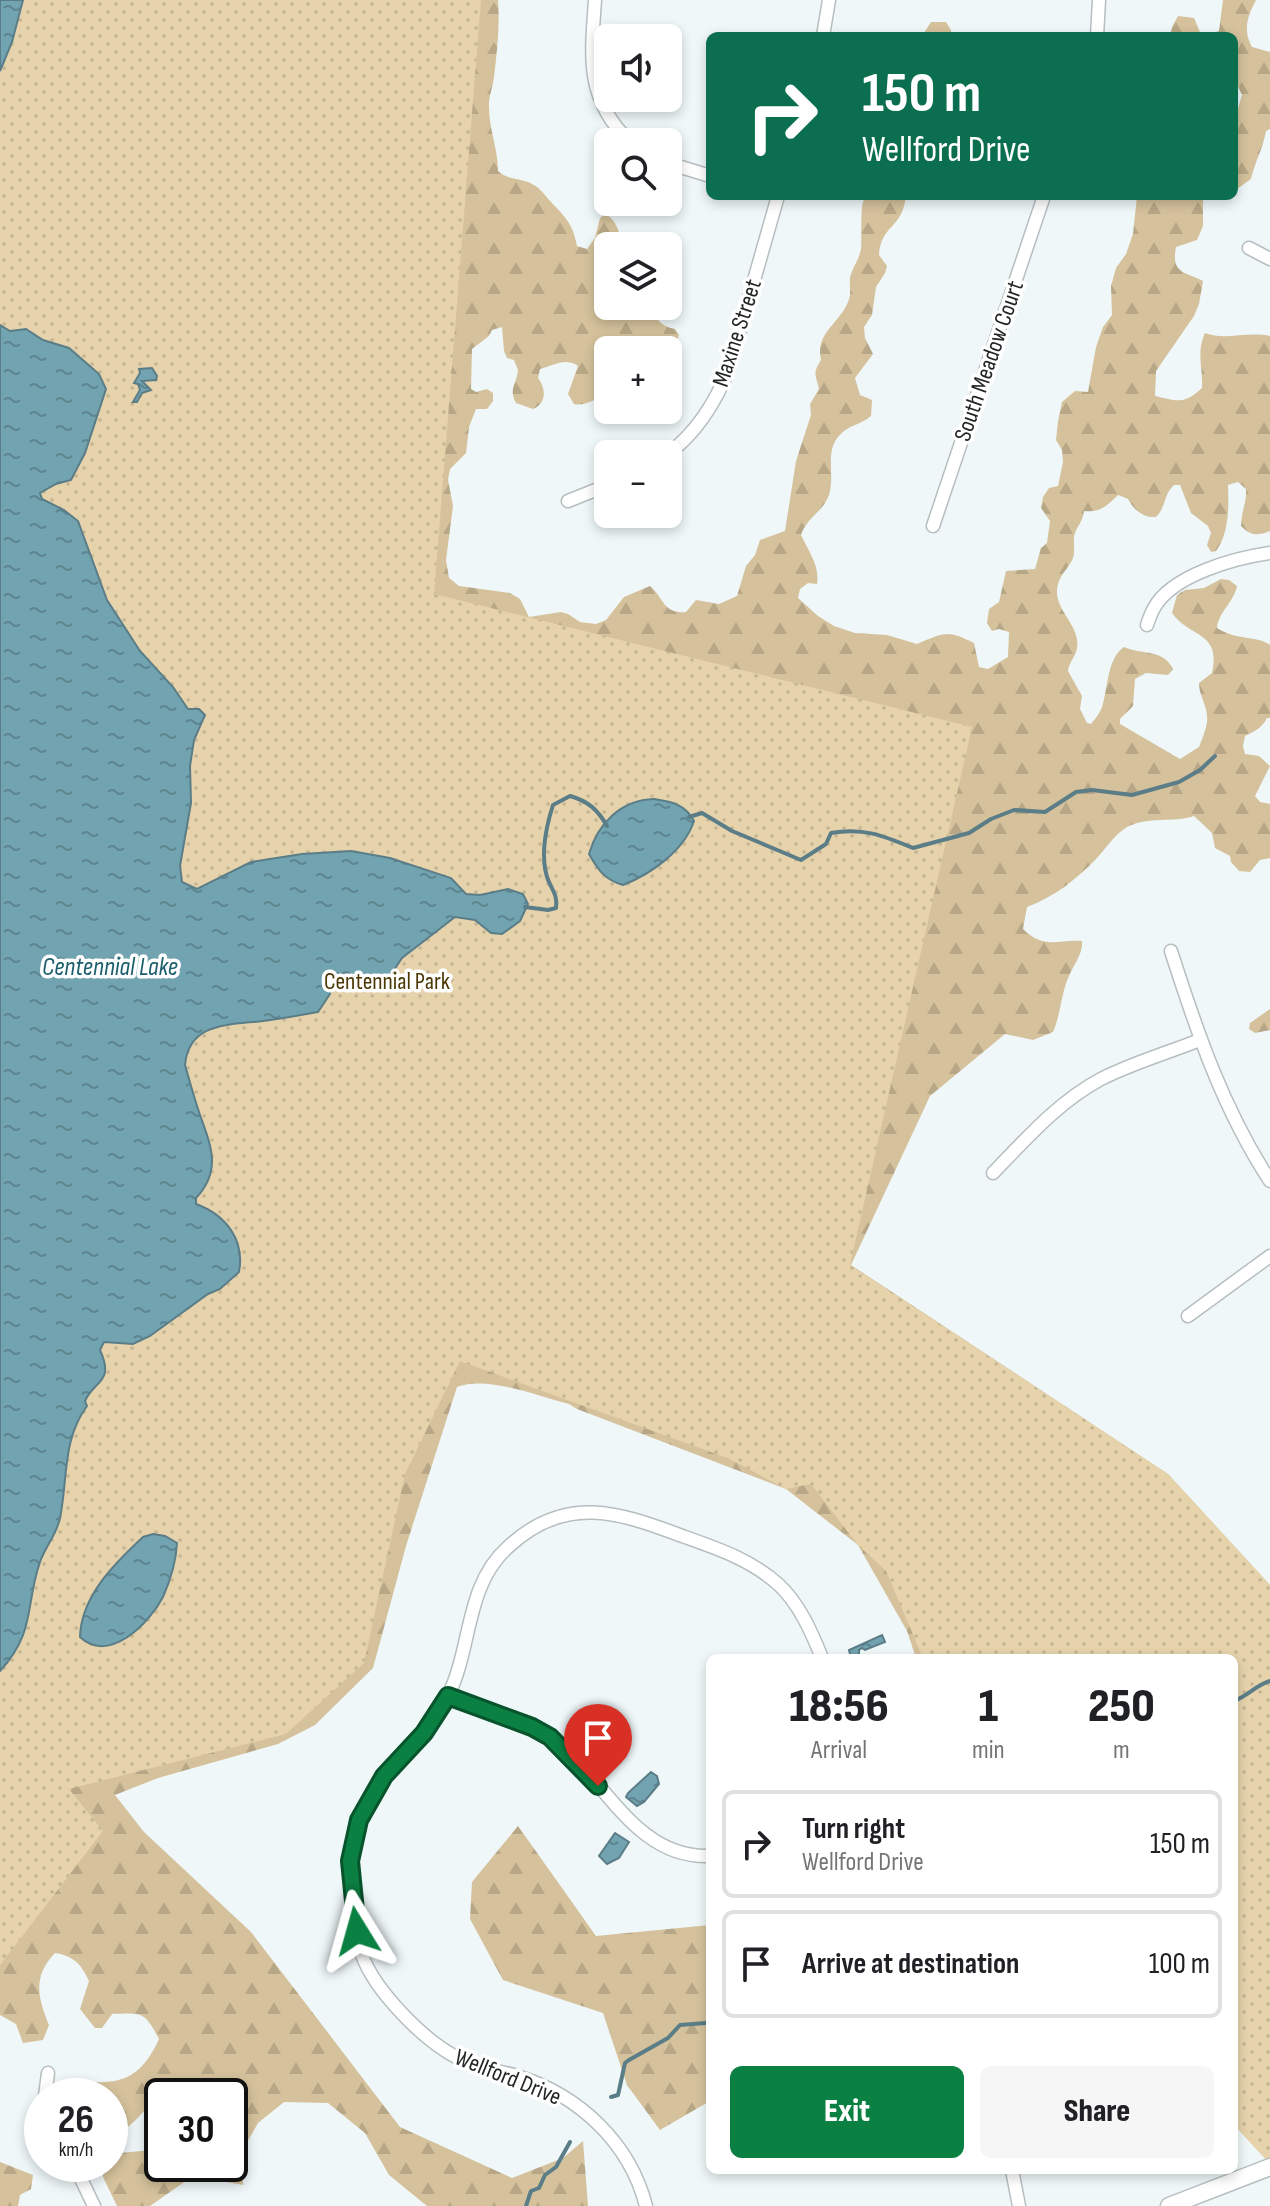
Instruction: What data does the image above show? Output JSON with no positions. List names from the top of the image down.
{
  "streets": {
    "street": ["Maxine Street", "South Meadow Court", "Wellford Drive"]
  },
  "water": ["Centennial Lake"],
  "parks": ["Centennial Park"],
  "page": {
    "map_buttons": ["+", "−"],
    "turn": ["150 m", "Wellford Drive"],
    "eta": [
      "18:56",
      "Arrival",
      "1",
      "min",
      "250",
      "m"
    ],
    "list": [
      {
        "name": "Turn right",
        "note": "Wellford Drive",
        "value": "150 m"
      },
      {
        "name": "Arrive at destination",
        "value": "100 m"
      }
    ],
    "buttons": ["Exit", "Share"],
    "speed": "26 km/h",
    "limit": "30"
  }
}
